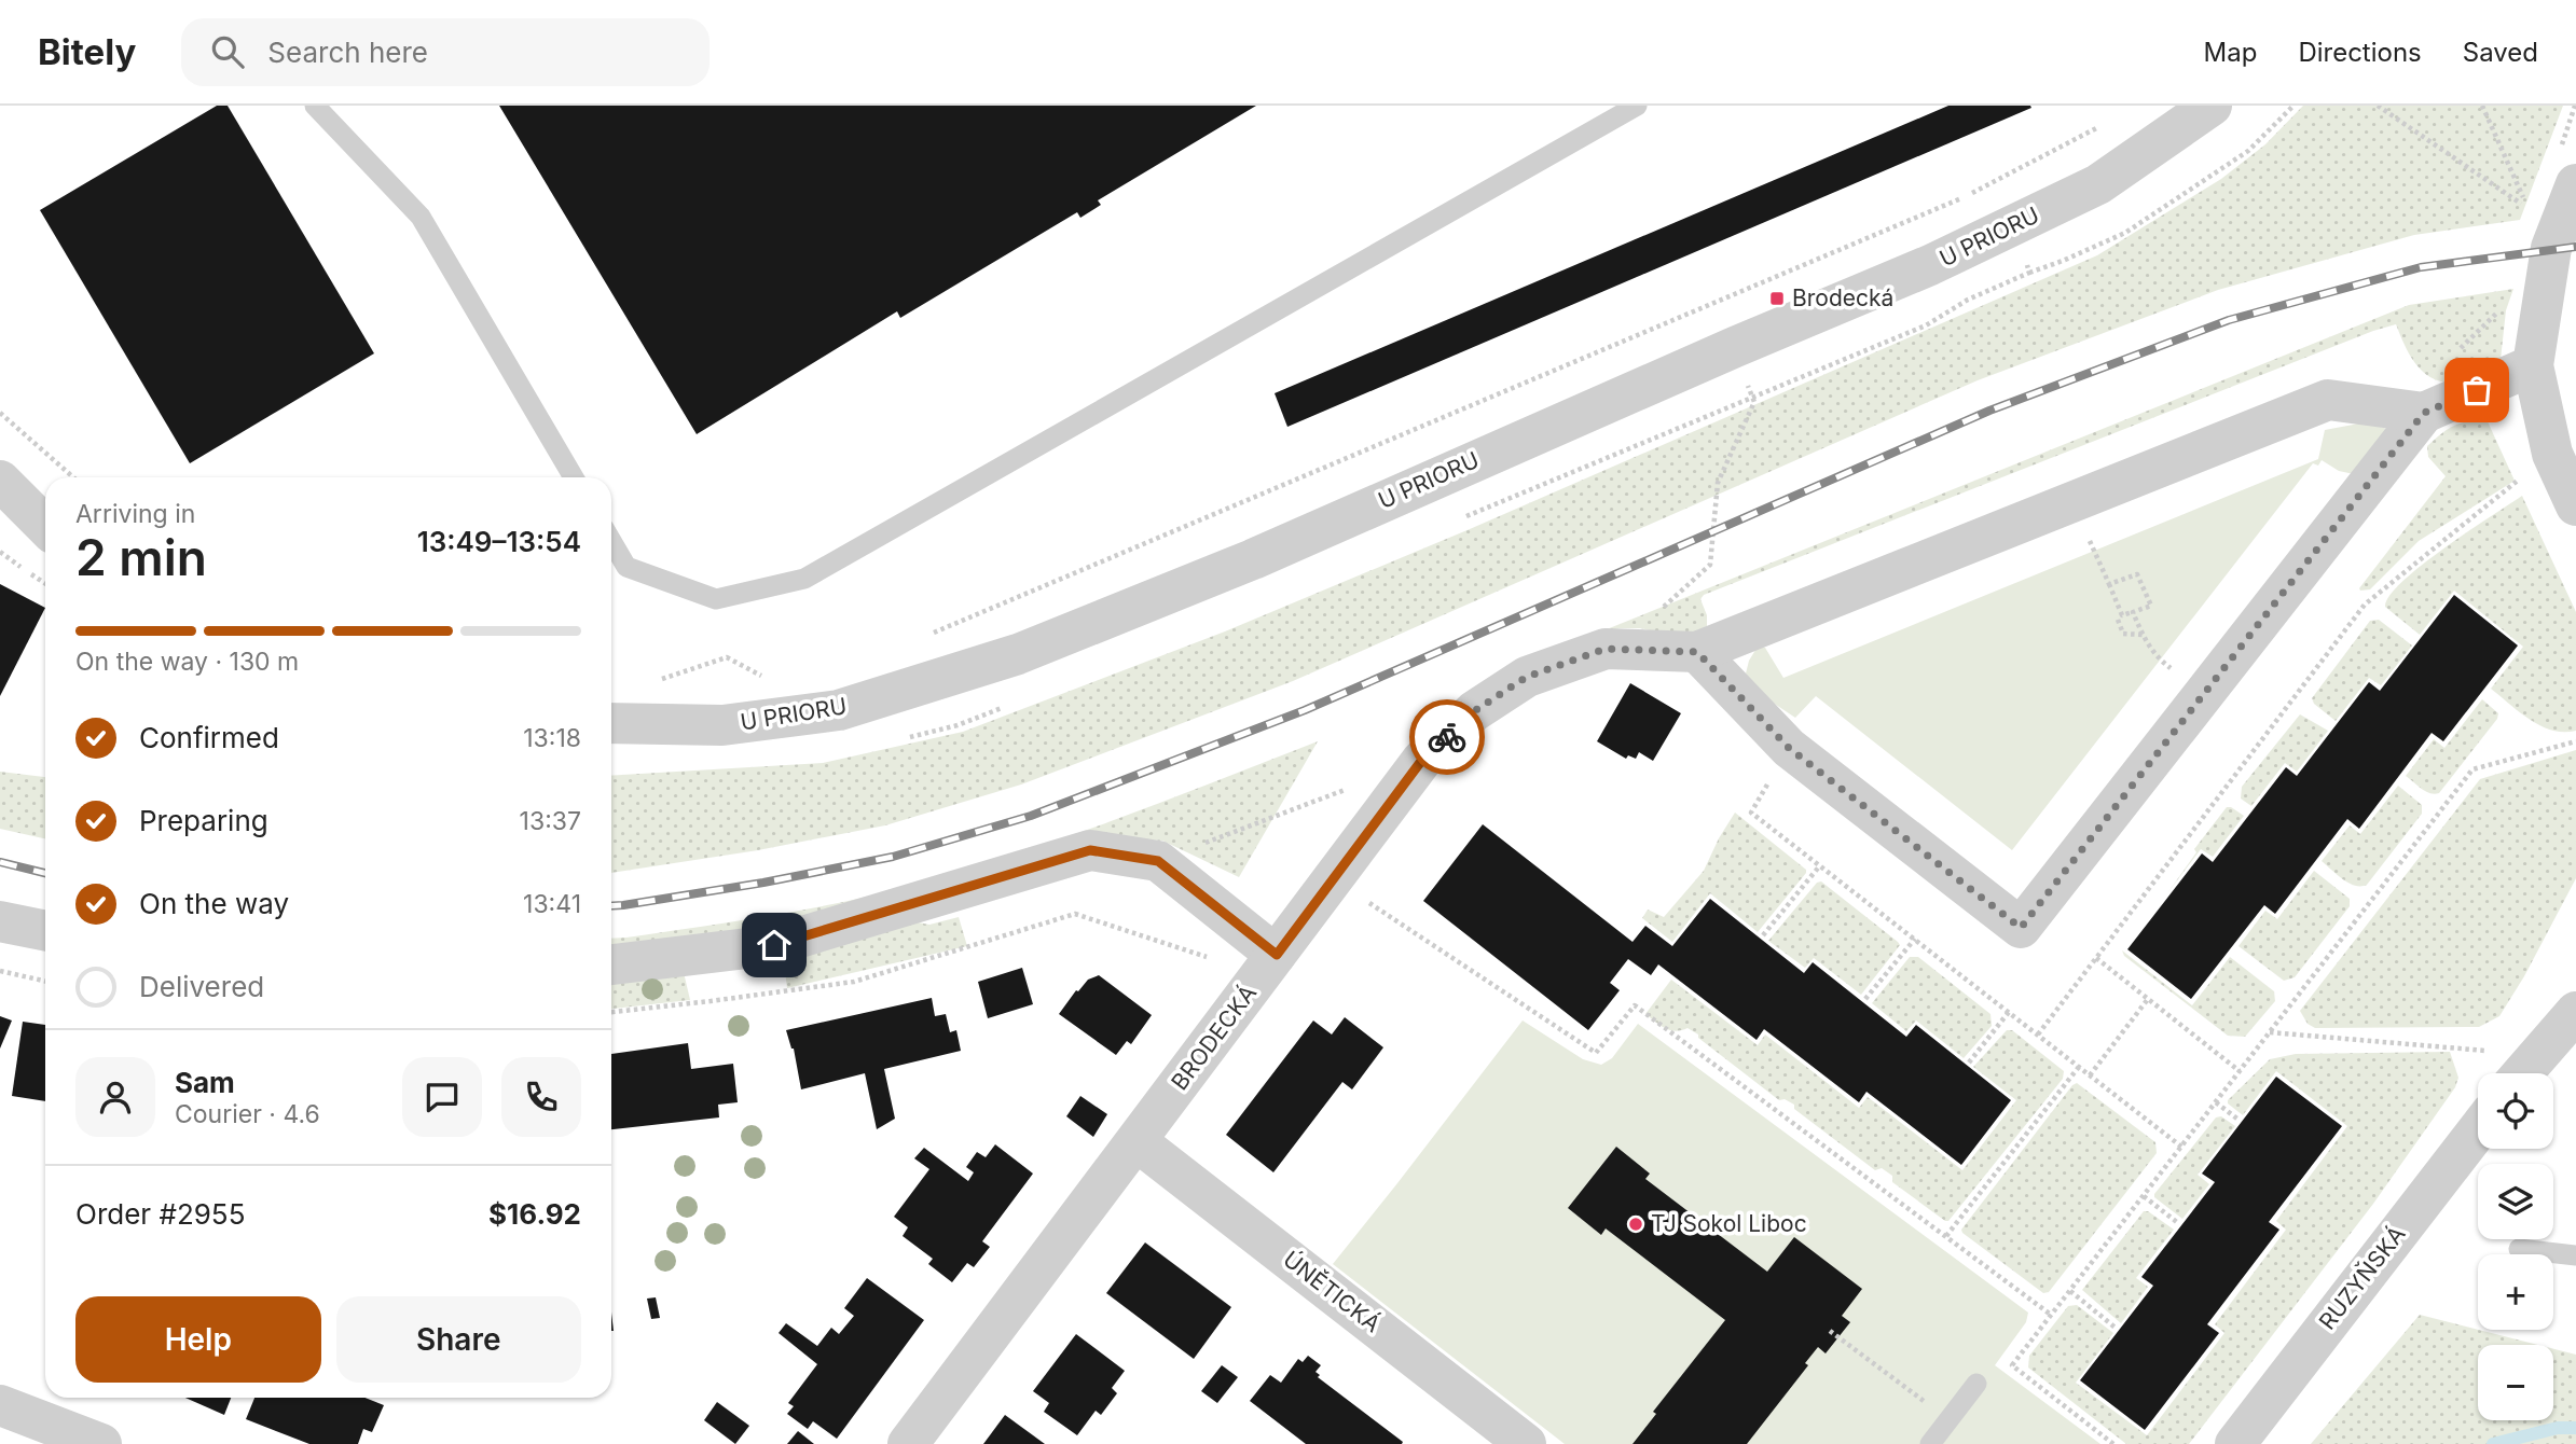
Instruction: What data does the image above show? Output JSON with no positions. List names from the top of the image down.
{
  "streets": {
    "street": [
      "U PRIORU",
      "BRODECKÁ",
      "RUZYŇSKÁ",
      "ÚNĚTICKÁ"
    ]
  },
  "crossings": [
    ["BRODECKÁ", "ÚNĚTICKÁ"]
  ],
  "places": {
    "transit": ["Brodecká"],
    "other": ["TJ Sokol Liboc"]
  },
  "page": {
    "header": "Bitely",
    "search": "Search here",
    "nav": ["Map", "Directions", "Saved"],
    "heading": ["2 min", "Arriving in", "13:49–13:54"],
    "panel": [
      "Sam",
      "Courier · 4.6",
      "Order #2955",
      "$16.92"
    ],
    "bar": "On the way · 130 m",
    "list": [
      ["Confirmed", "13:18"],
      ["Preparing", "13:37"],
      ["On the way", "13:41"],
      "Delivered"
    ],
    "map_buttons": ["+", "−"],
    "buttons": ["Help", "Share"]
  }
}
